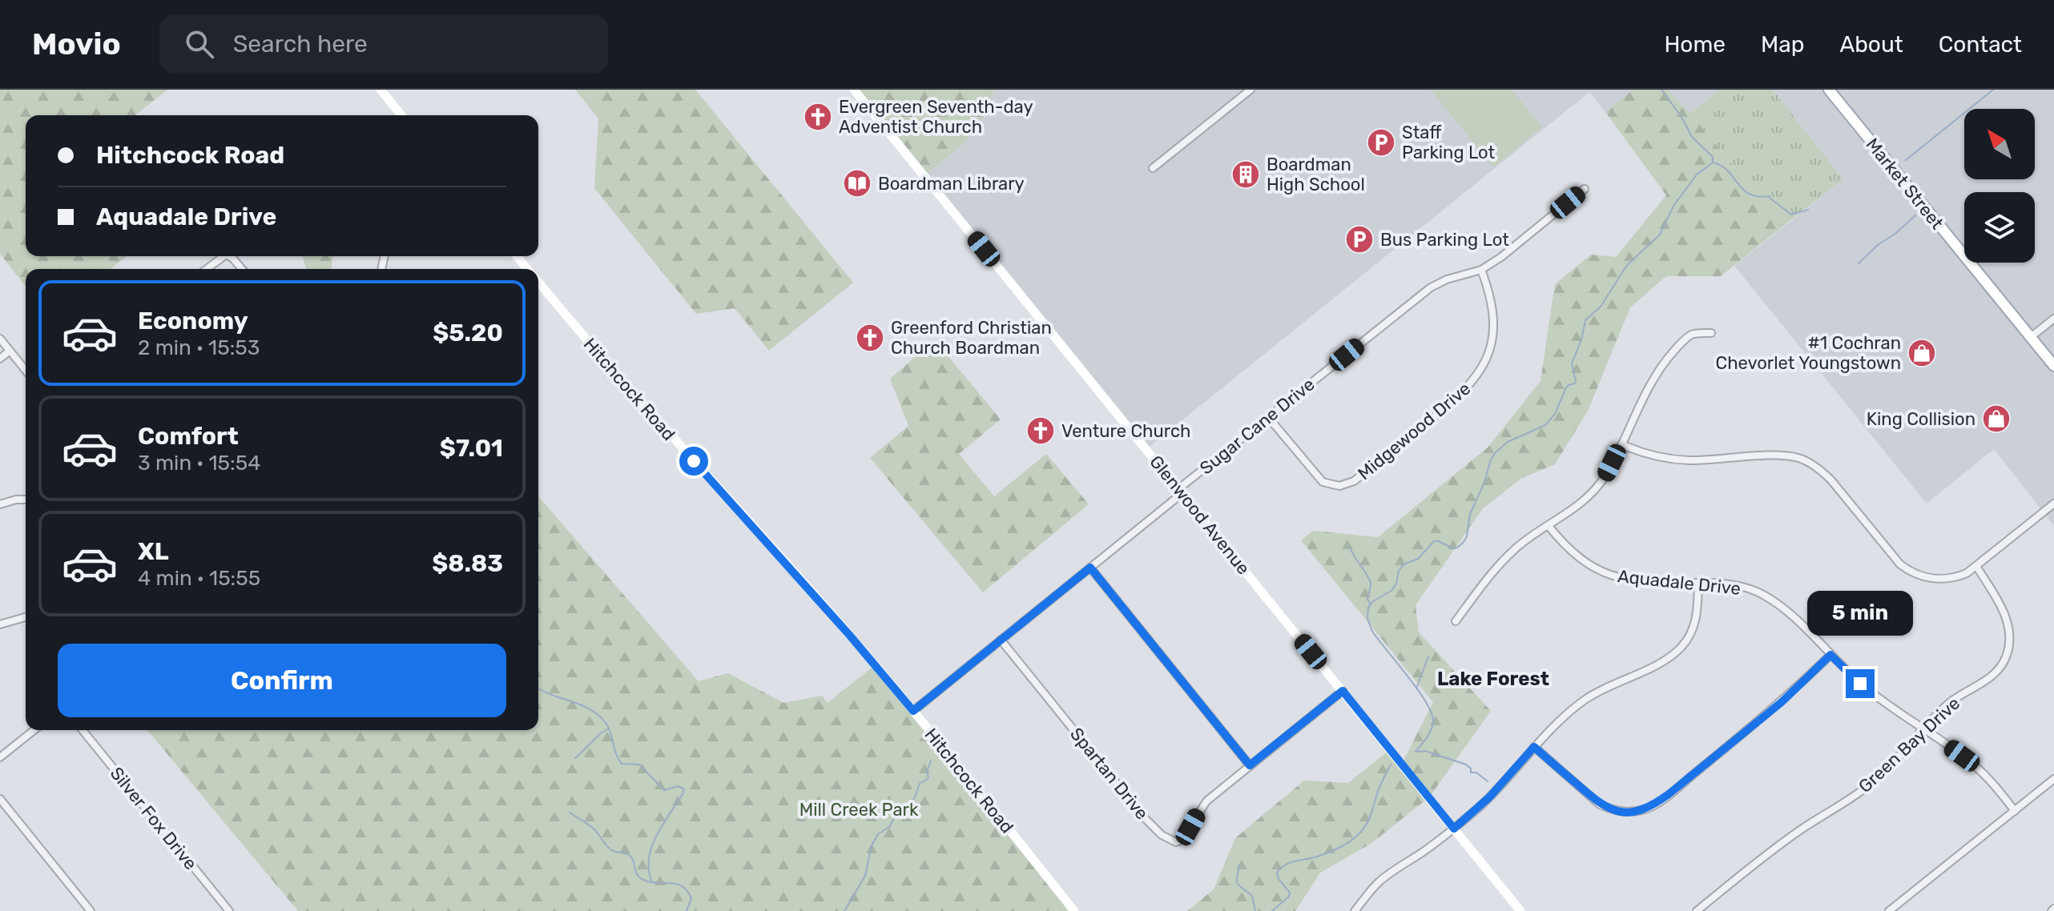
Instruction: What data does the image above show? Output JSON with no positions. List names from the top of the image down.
{
  "streets": {
    "main road": ["Market Street"],
    "street": [
      "Hitchcock Road",
      "Sugar Cane Drive",
      "Midgewood Drive",
      "Glenwood Avenue",
      "Aquadale Drive",
      "Green Bay Drive",
      "Spartan Drive",
      "Silver Fox Drive"
    ]
  },
  "crossings": [
    ["Hitchcock Road", "Sugar Cane Drive"],
    ["Sugar Cane Drive", "Midgewood Drive"],
    ["Sugar Cane Drive", "Glenwood Avenue"],
    ["Sugar Cane Drive", "Spartan Drive"],
    ["Glenwood Avenue", "Spartan Drive"],
    ["Aquadale Drive", "Green Bay Drive"]
  ],
  "districts": ["Lake Forest"],
  "parks": ["Mill Creek Park"],
  "places": {
    "church": ["Evergreen Seventh-day Adventist Church", "Greenford Christian Church Boardman", "Venture Church"],
    "parking": ["Staff Parking Lot", "Bus Parking Lot"],
    "building": ["Boardman High School"],
    "library": ["Boardman Library"],
    "shop": ["#1 Cochran Chevorlet Youngstown", "King Collision"]
  },
  "north": "top left",
  "page": {
    "header": "Movio",
    "search": "Search here",
    "nav": [
      "Home",
      "Map",
      "About",
      "Contact"
    ],
    "banner": ["Hitchcock Road", "Aquadale Drive"],
    "list": [
      {
        "name": "Economy",
        "note": "2 min · 15:53",
        "value": "$5.20"
      },
      {
        "name": "Comfort",
        "note": "3 min · 15:54",
        "value": "$7.01"
      },
      {
        "name": "XL",
        "note": "4 min · 15:55",
        "value": "$8.83"
      }
    ],
    "bubble": "5 min",
    "buttons": "Confirm"
  }
}
